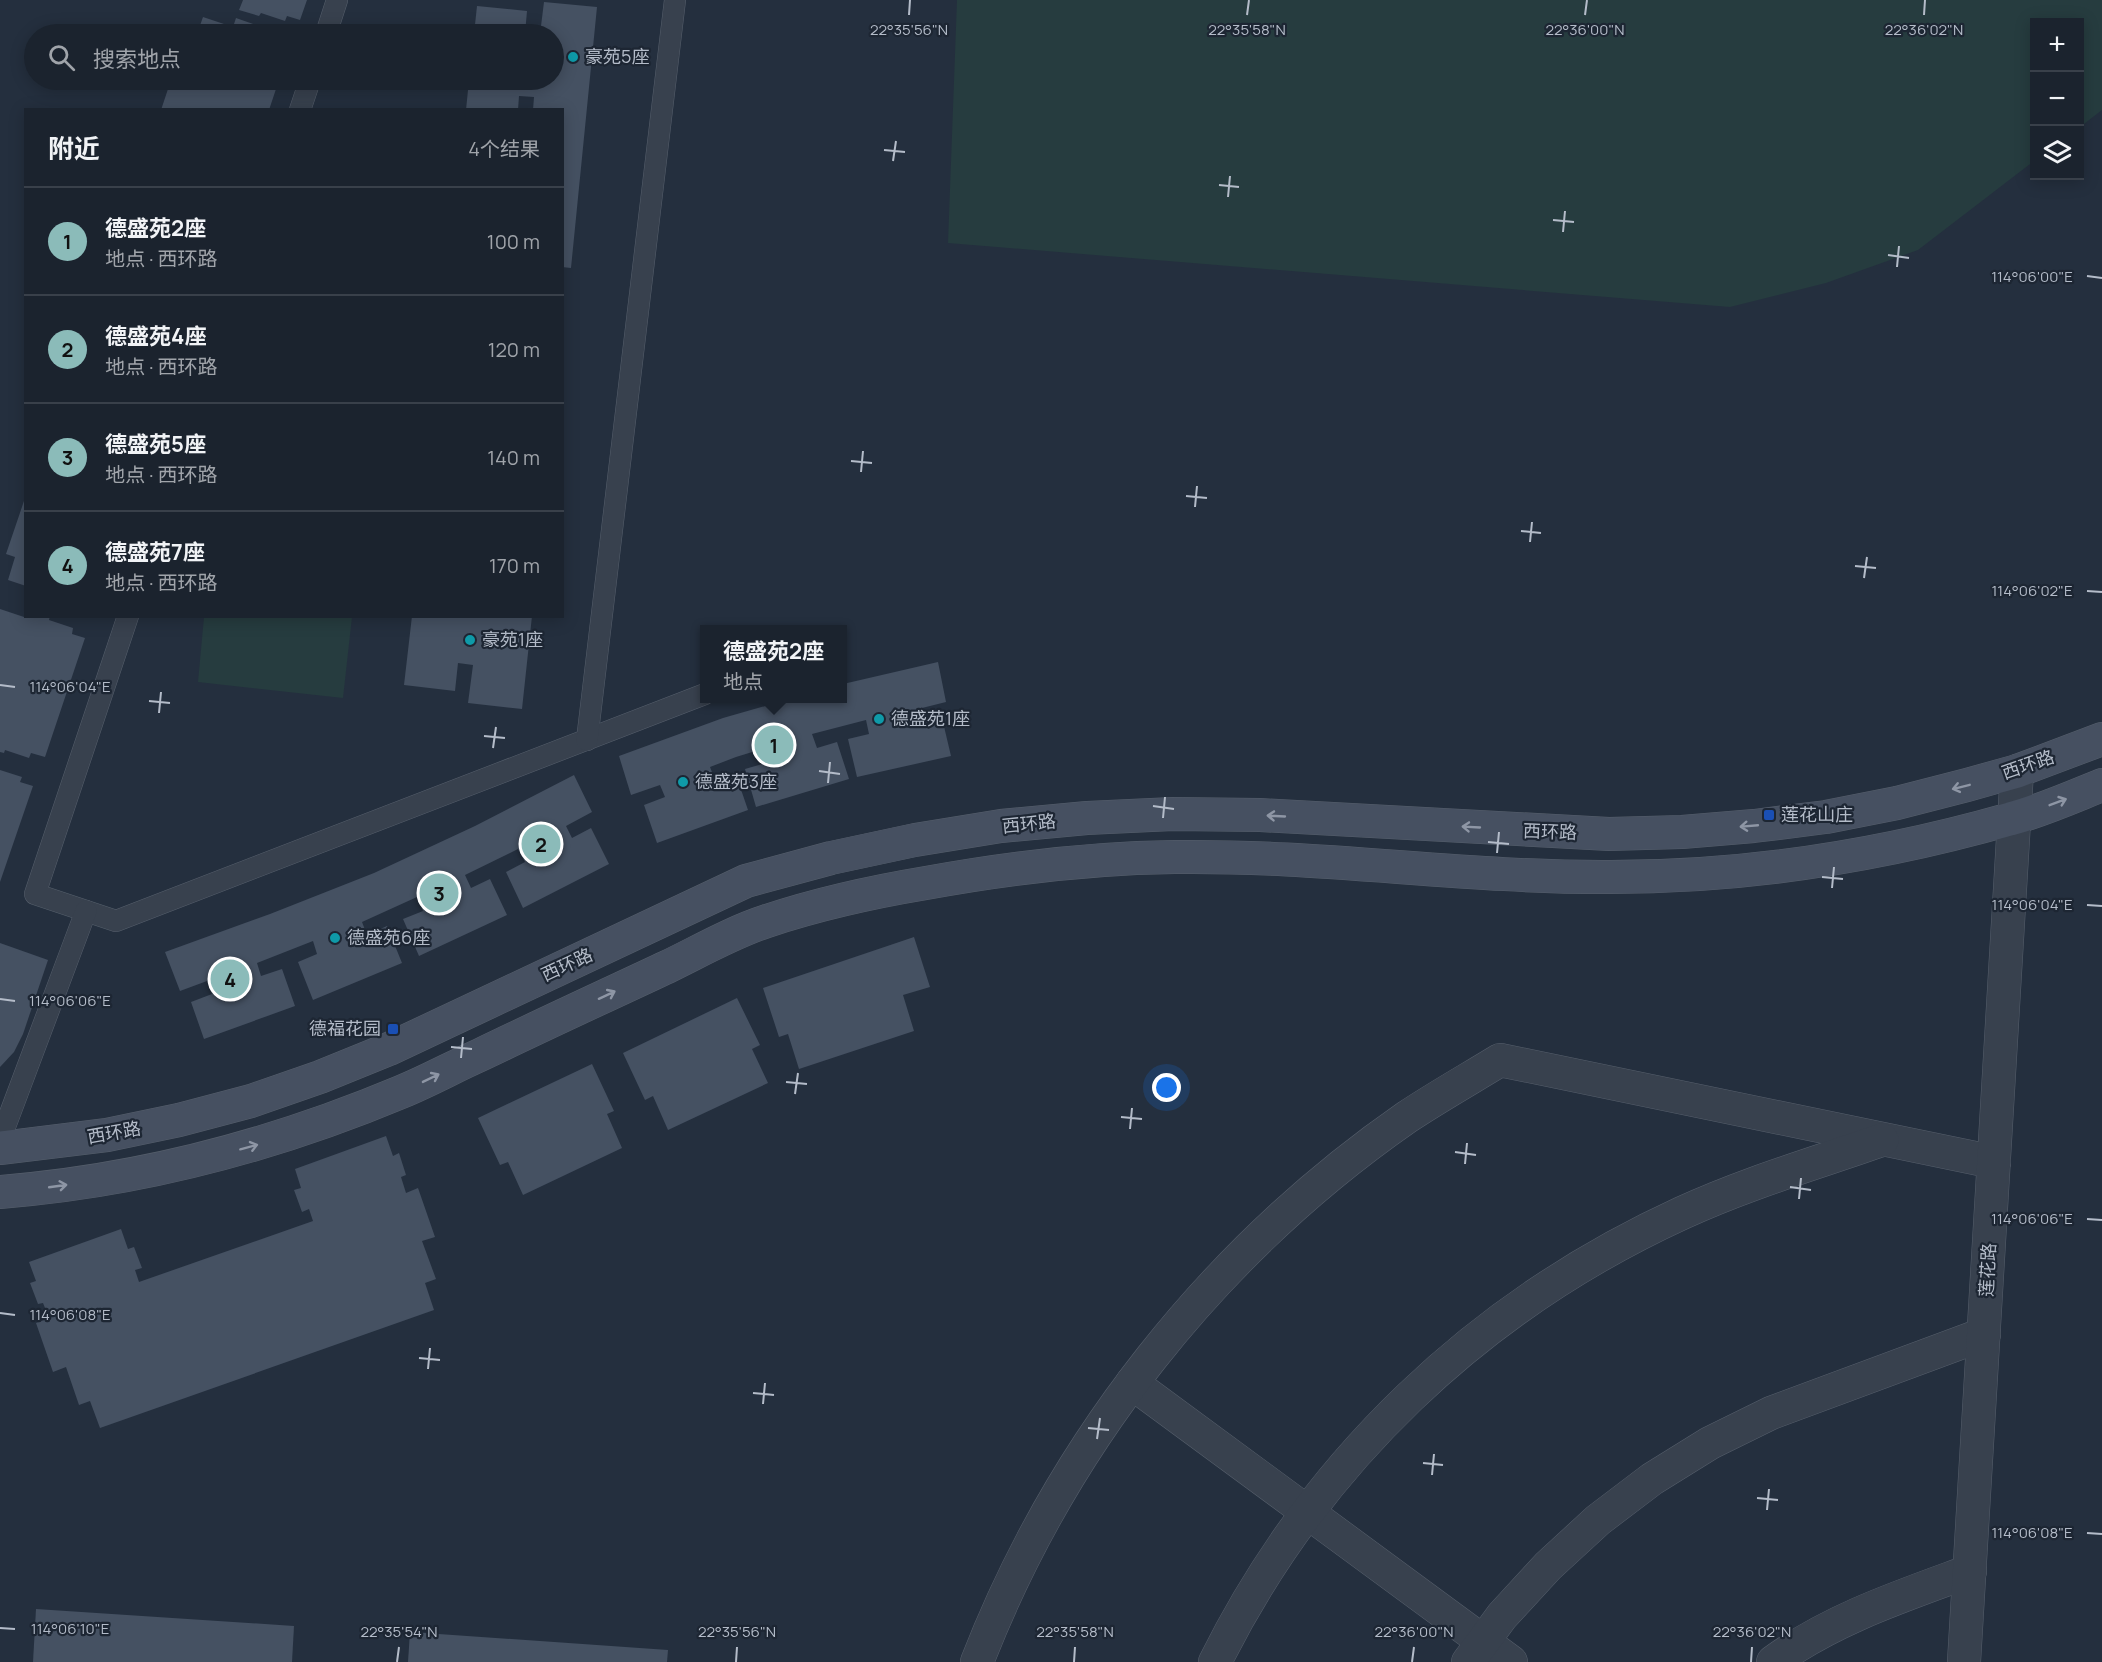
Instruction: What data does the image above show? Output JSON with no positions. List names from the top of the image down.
{
  "streets": {
    "main road": ["西环路"],
    "street": ["莲花路"]
  },
  "crossings": [
    ["西环路", "莲花路"]
  ],
  "places": {
    "other": [
      "豪苑5座",
      "豪苑1座",
      "德盛苑1座",
      "德盛苑3座",
      "德盛苑6座"
    ],
    "transit": ["莲花山庄", "德福花园"]
  },
  "page": {
    "map_buttons": ["+", "−"],
    "search": "搜索地点",
    "heading": ["附近", "4个结果"],
    "list": [
      {
        "mark": "1",
        "name": "德盛苑2座",
        "note": "地点 · 西环路",
        "value": "100 m"
      },
      {
        "mark": "2",
        "name": "德盛苑4座",
        "note": "地点 · 西环路",
        "value": "120 m"
      },
      {
        "mark": "3",
        "name": "德盛苑5座",
        "note": "地点 · 西环路",
        "value": "140 m"
      },
      {
        "mark": "4",
        "name": "德盛苑7座",
        "note": "地点 · 西环路",
        "value": "170 m"
      }
    ],
    "popup": ["德盛苑2座", "地点"],
    "pins": [
      "1",
      "2",
      "3",
      "4"
    ]
  },
  "coordinates": [
    "22°35'56\"N",
    "22°35'58\"N",
    "22°36'00\"N",
    "22°36'02\"N",
    "114°06'00\"E",
    "114°06'02\"E",
    "114°06'04\"E",
    "114°06'06\"E",
    "114°06'08\"E",
    "114°06'10\"E",
    "22°35'54\"N"
  ]
}
